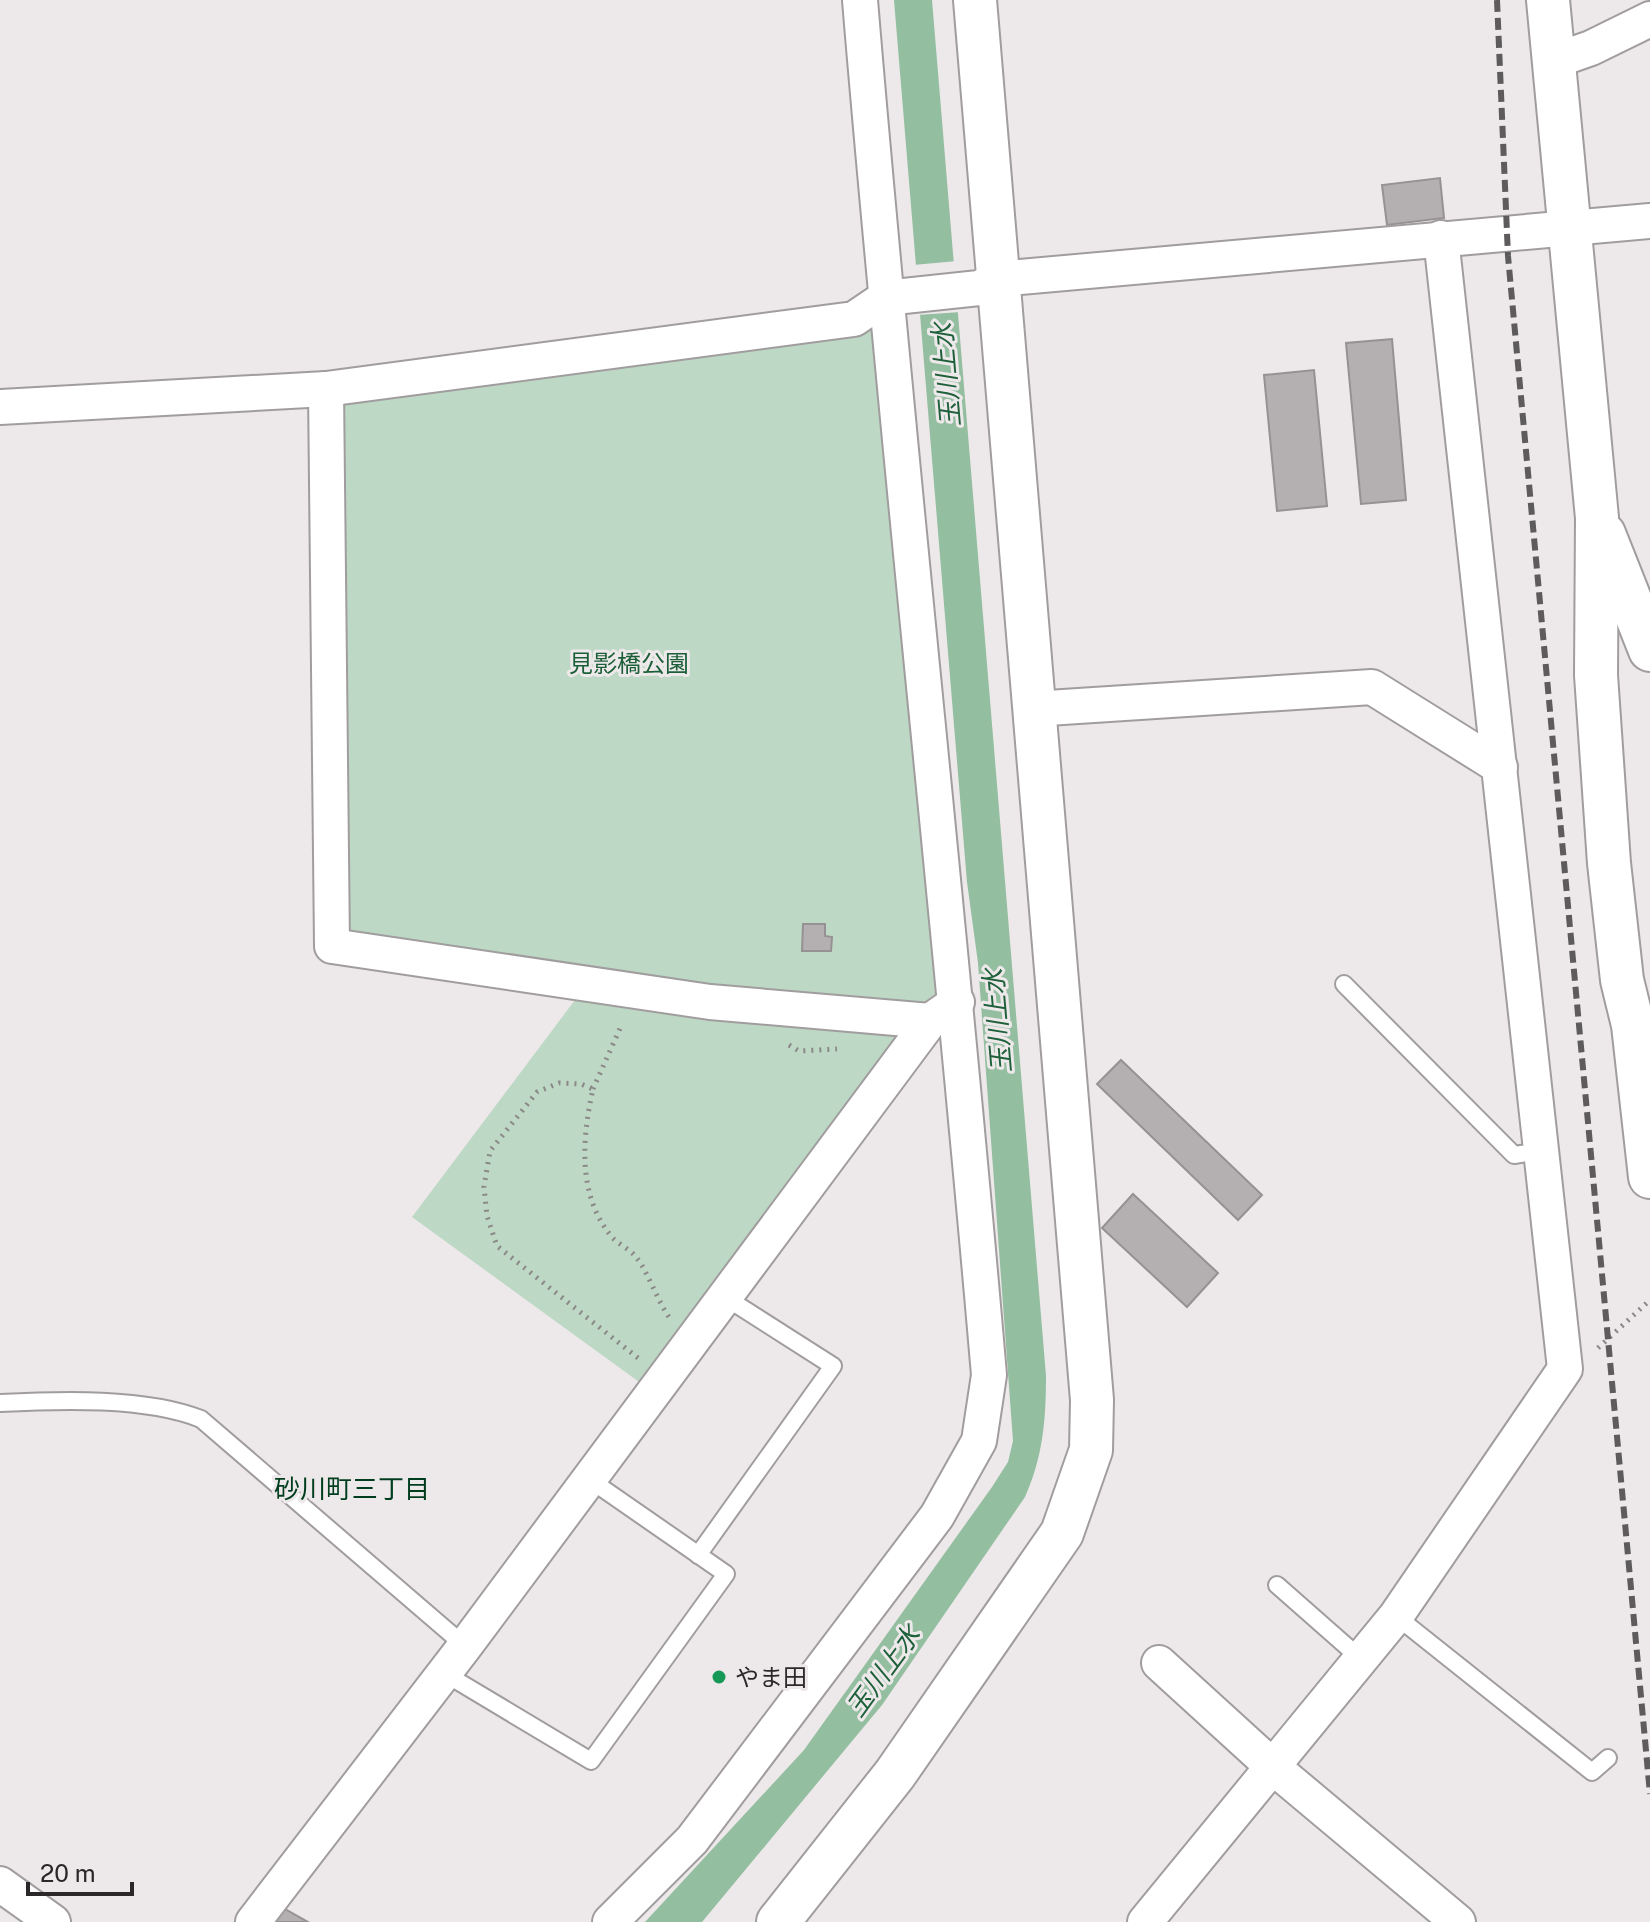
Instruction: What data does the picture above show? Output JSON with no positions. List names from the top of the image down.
{
  "districts": ["砂川町三丁目"],
  "water": ["玉川上水"],
  "parks": ["見影橋公園"],
  "places": ["やま田"],
  "scale_bar": "20 m"
}
